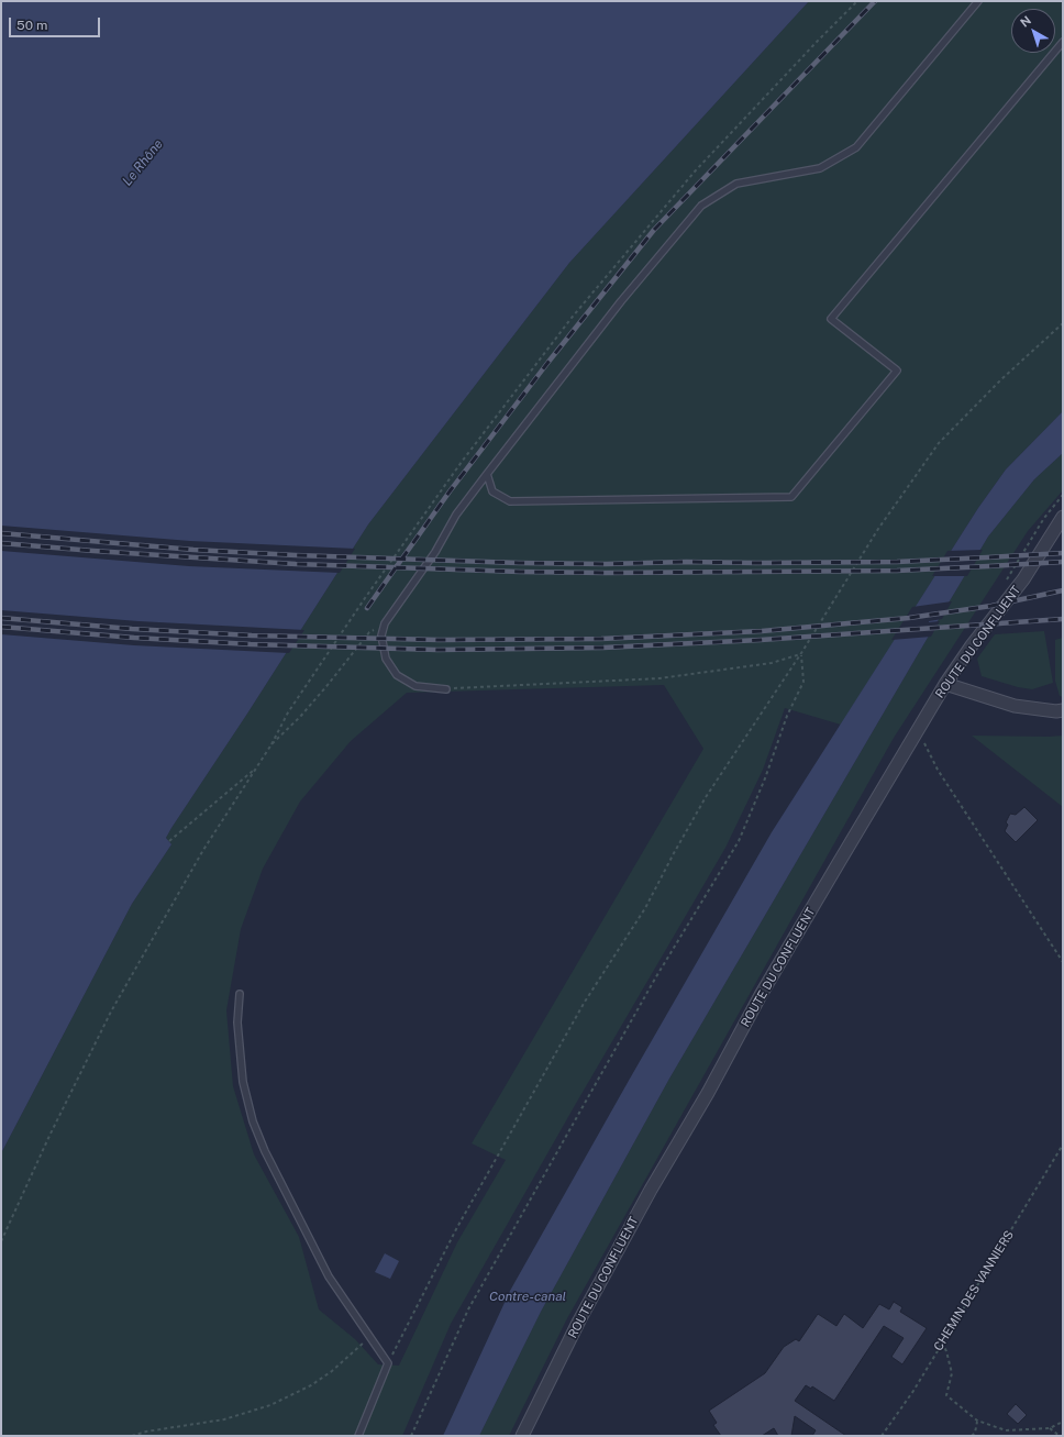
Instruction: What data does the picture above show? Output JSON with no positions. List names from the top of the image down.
{
  "streets": {
    "street": ["ROUTE DU CONFLUENT"],
    "path": ["CHEMIN DES VANNIERS"]
  },
  "water": ["Le Rhône", "Contre-canal"],
  "scale_bar": "50 m",
  "north": "top left"
}
